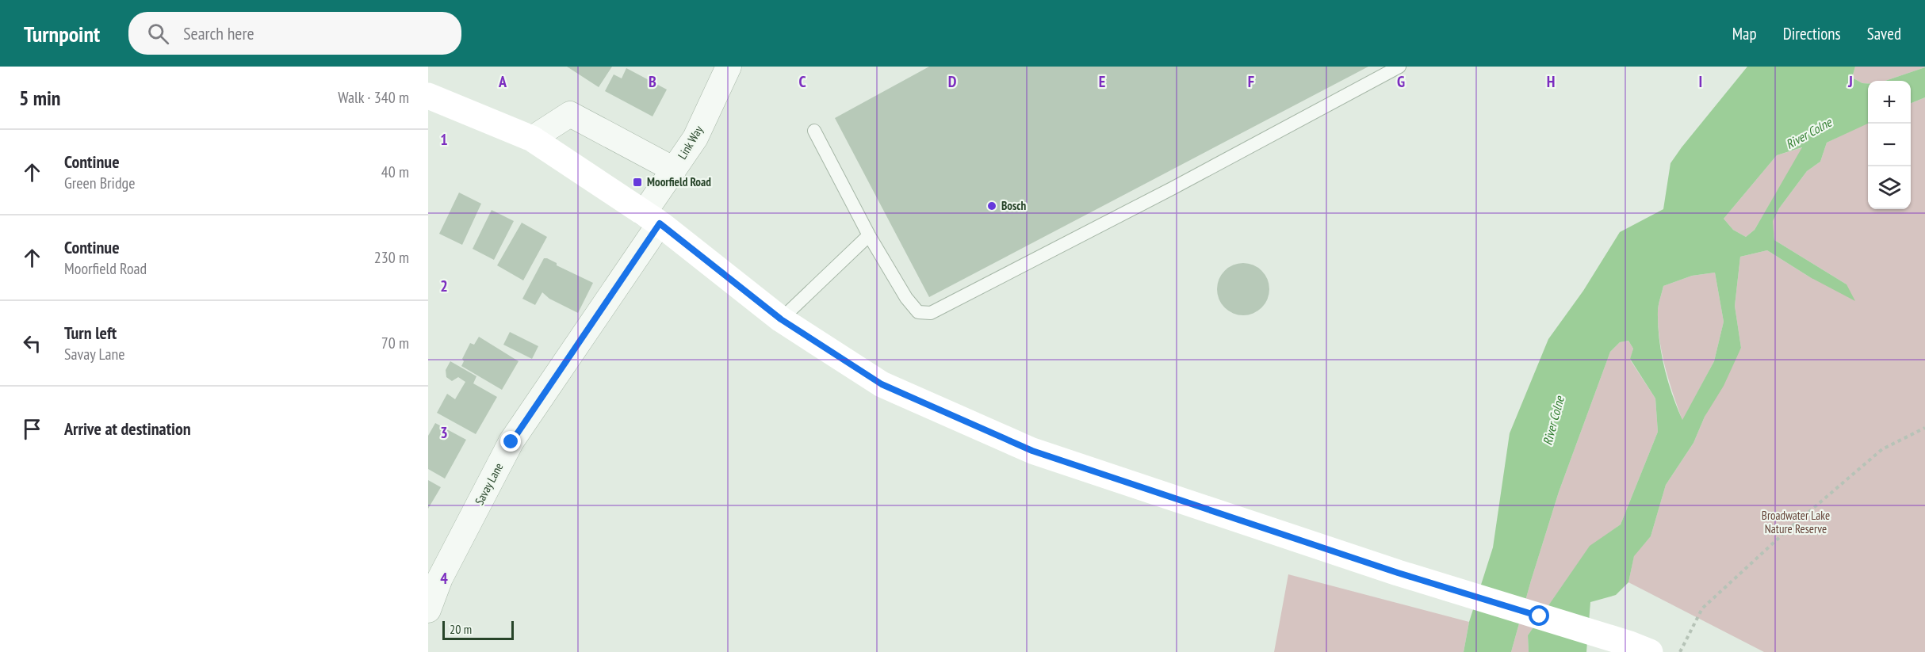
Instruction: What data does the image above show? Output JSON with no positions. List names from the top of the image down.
{
  "streets": {
    "street": ["Link Way", "Savay Lane"]
  },
  "crossings": [
    ["Link Way", "Savay Lane"]
  ],
  "water": ["River Colne"],
  "parks": ["Broadwater Lake Nature Reserve"],
  "places": {
    "transit": ["Moorfield Road"],
    "other": ["Bosch"]
  },
  "scale_bar": "20 m",
  "page": {
    "header": "Turnpoint",
    "search": "Search here",
    "nav": ["Map", "Directions", "Saved"],
    "heading": ["5 min", "Walk · 340 m"],
    "map_buttons": ["+", "−"],
    "list": [
      ["Continue", "Green Bridge", "40 m"],
      ["Continue", "Moorfield Road", "230 m"],
      ["Turn left", "Savay Lane", "70 m"],
      "Arrive at destination"
    ],
    "scale": "20 m"
  },
  "grid": {
    "columns": [
      "A",
      "B",
      "C",
      "D",
      "E",
      "F",
      "G",
      "H",
      "I",
      "J"
    ],
    "rows": [
      "1",
      "2",
      "3",
      "4"
    ]
  }
}
